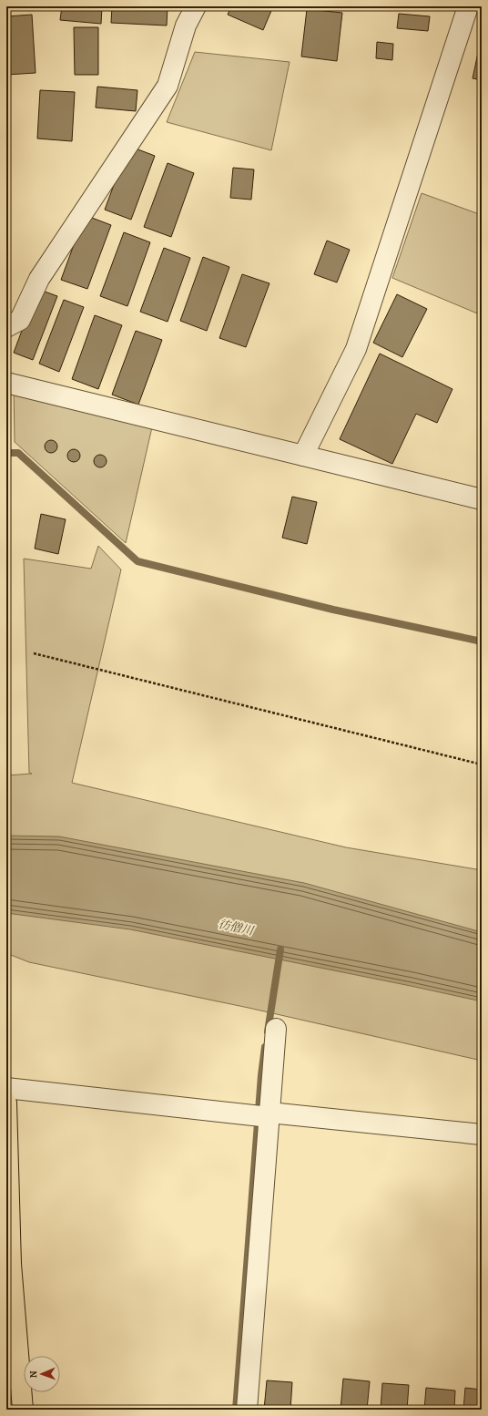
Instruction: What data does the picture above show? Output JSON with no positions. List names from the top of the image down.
{
  "water": ["彷僧川"],
  "north": "left"
}
